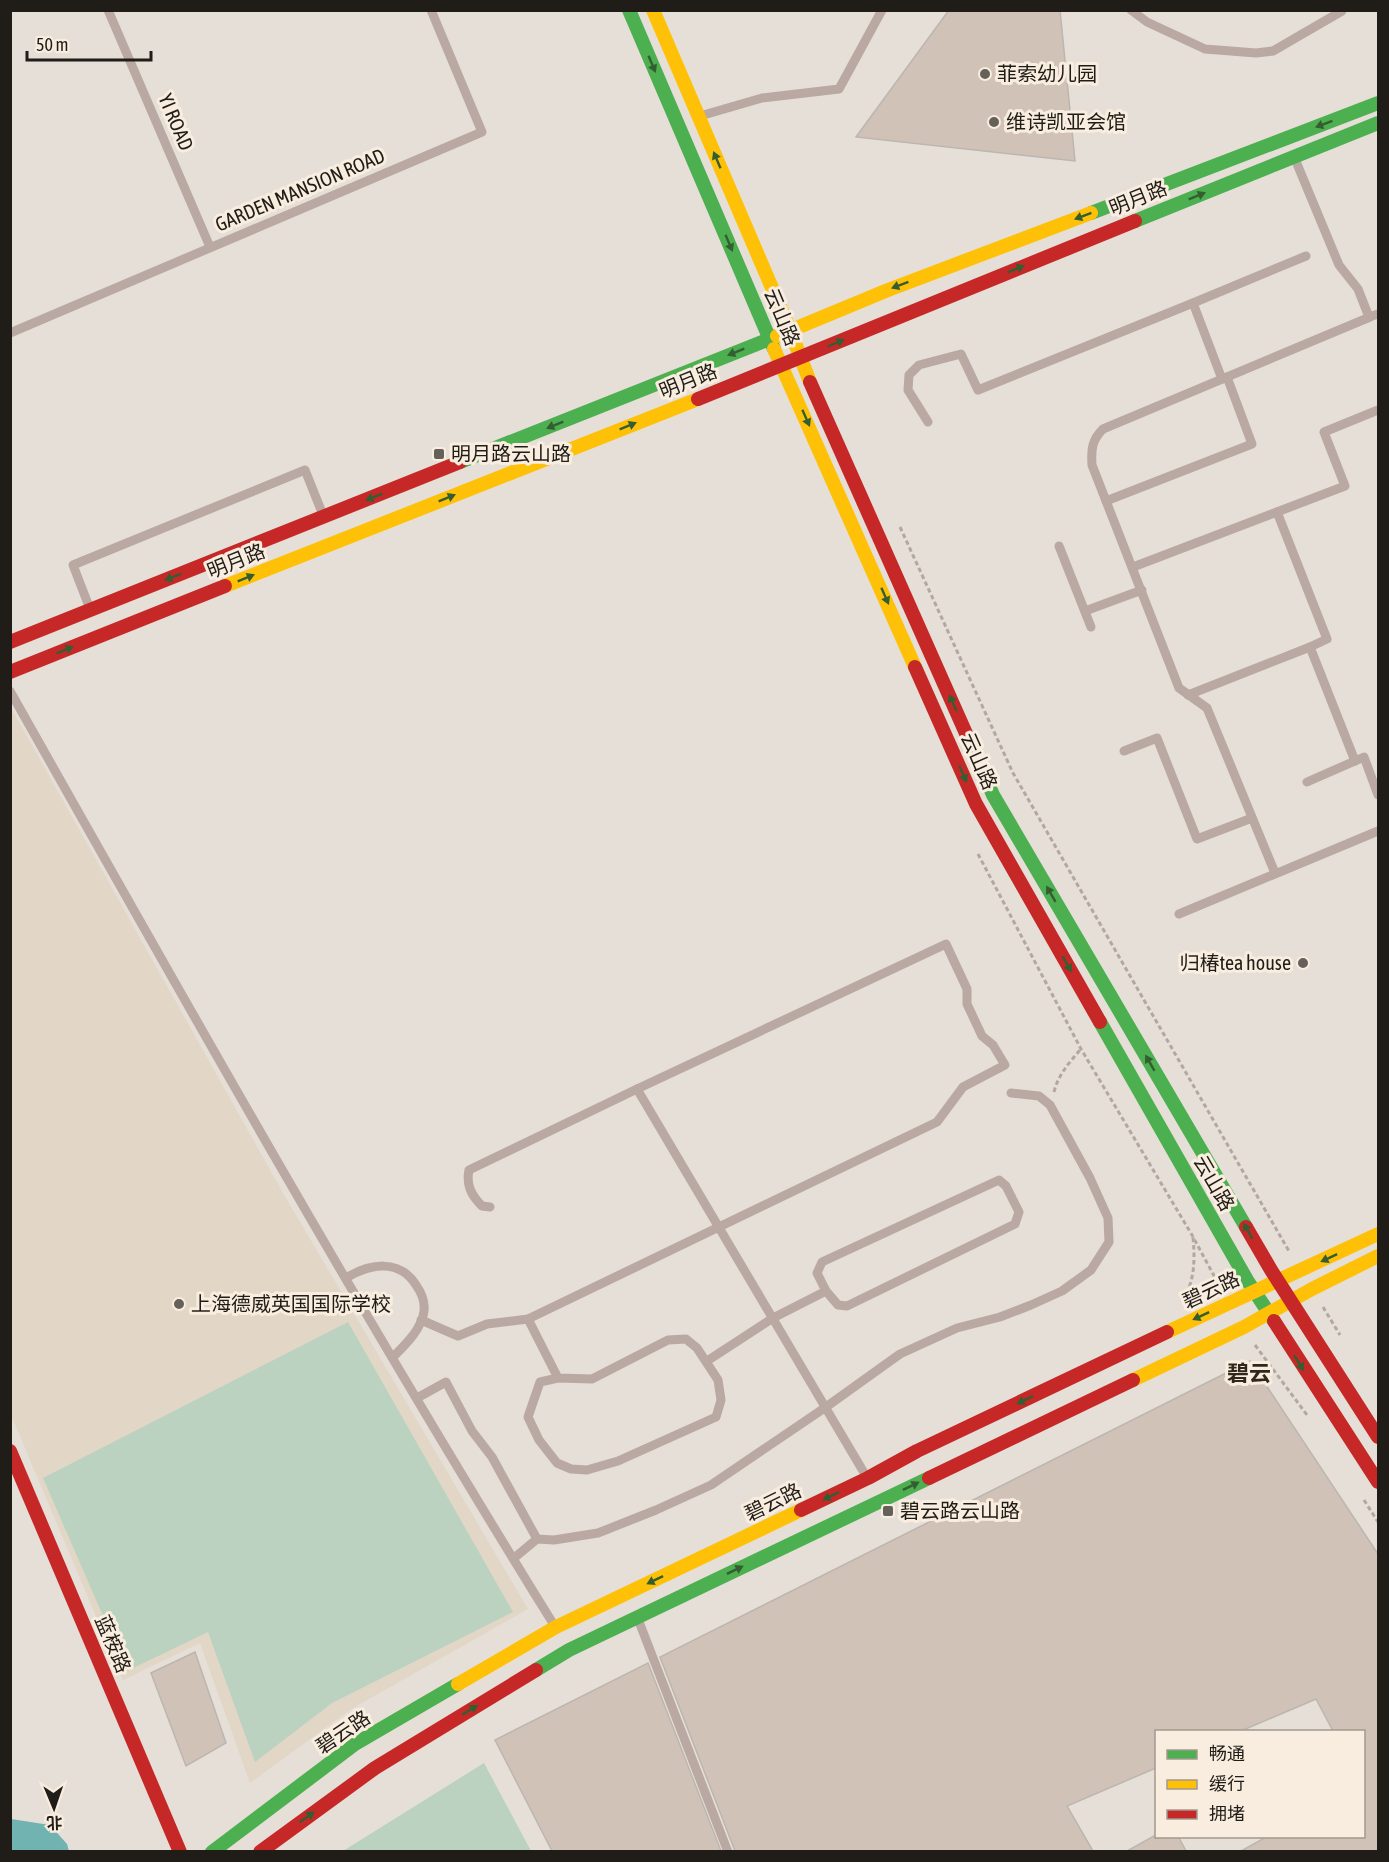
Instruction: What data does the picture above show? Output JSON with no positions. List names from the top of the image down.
{
  "streets": {
    "street": [
      "明月路",
      "云山路",
      "碧云路",
      "蓝桉路"
    ],
    "lane": ["YI ROAD", "GARDEN MANSION ROAD"]
  },
  "crossings": [
    ["YI ROAD", "GARDEN MANSION ROAD"],
    ["明月路", "云山路"],
    ["云山路", "碧云路"]
  ],
  "districts": ["碧云"],
  "places": {
    "other": [
      "菲索幼儿园",
      "维诗凯亚会馆",
      "归椿tea house",
      "上海德威英国国际学校"
    ],
    "transit": ["明月路云山路", "碧云路云山路"]
  },
  "legend": ["畅通", "缓行", "拥堵"],
  "scale_bar": "50 m",
  "north": "bottom"
}
